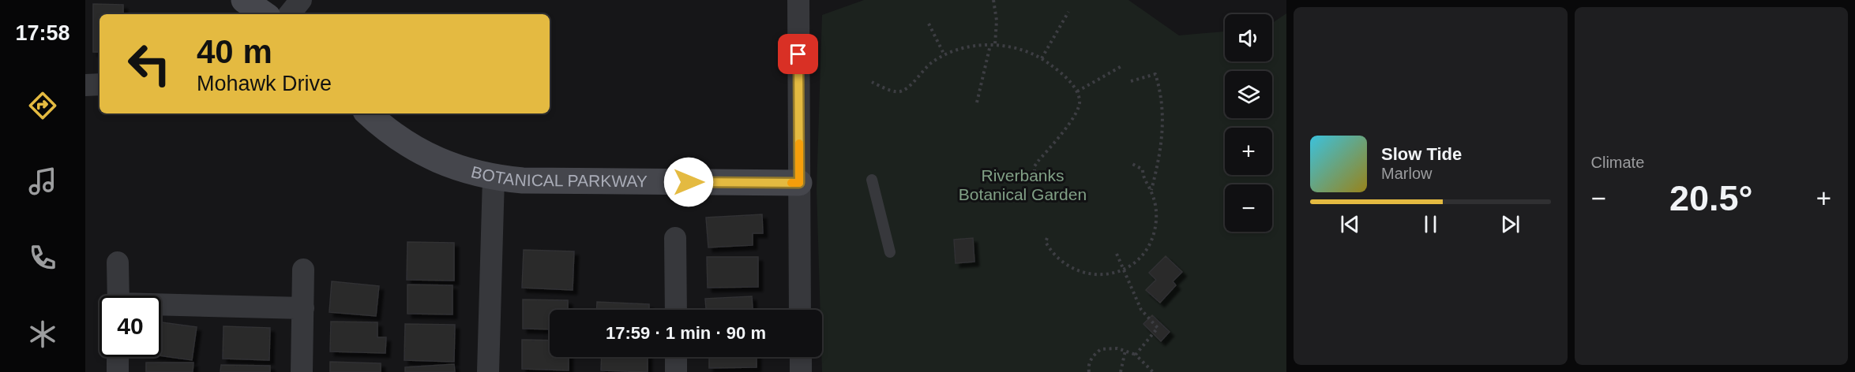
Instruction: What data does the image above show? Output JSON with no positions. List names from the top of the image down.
{
  "streets": {
    "street": ["BOTANICAL PARKWAY"]
  },
  "parks": ["Riverbanks Botanical Garden"],
  "page": {
    "tabs": "17:58",
    "tile": "Climate",
    "map_buttons": ["+", "−"],
    "turn": ["40 m", "Mohawk Drive"],
    "song": ["Slow Tide", "Marlow"],
    "heat": ["−", "20.5°", "+"],
    "limit": "40",
    "trip": "17:59 · 1 min · 90 m"
  }
}
